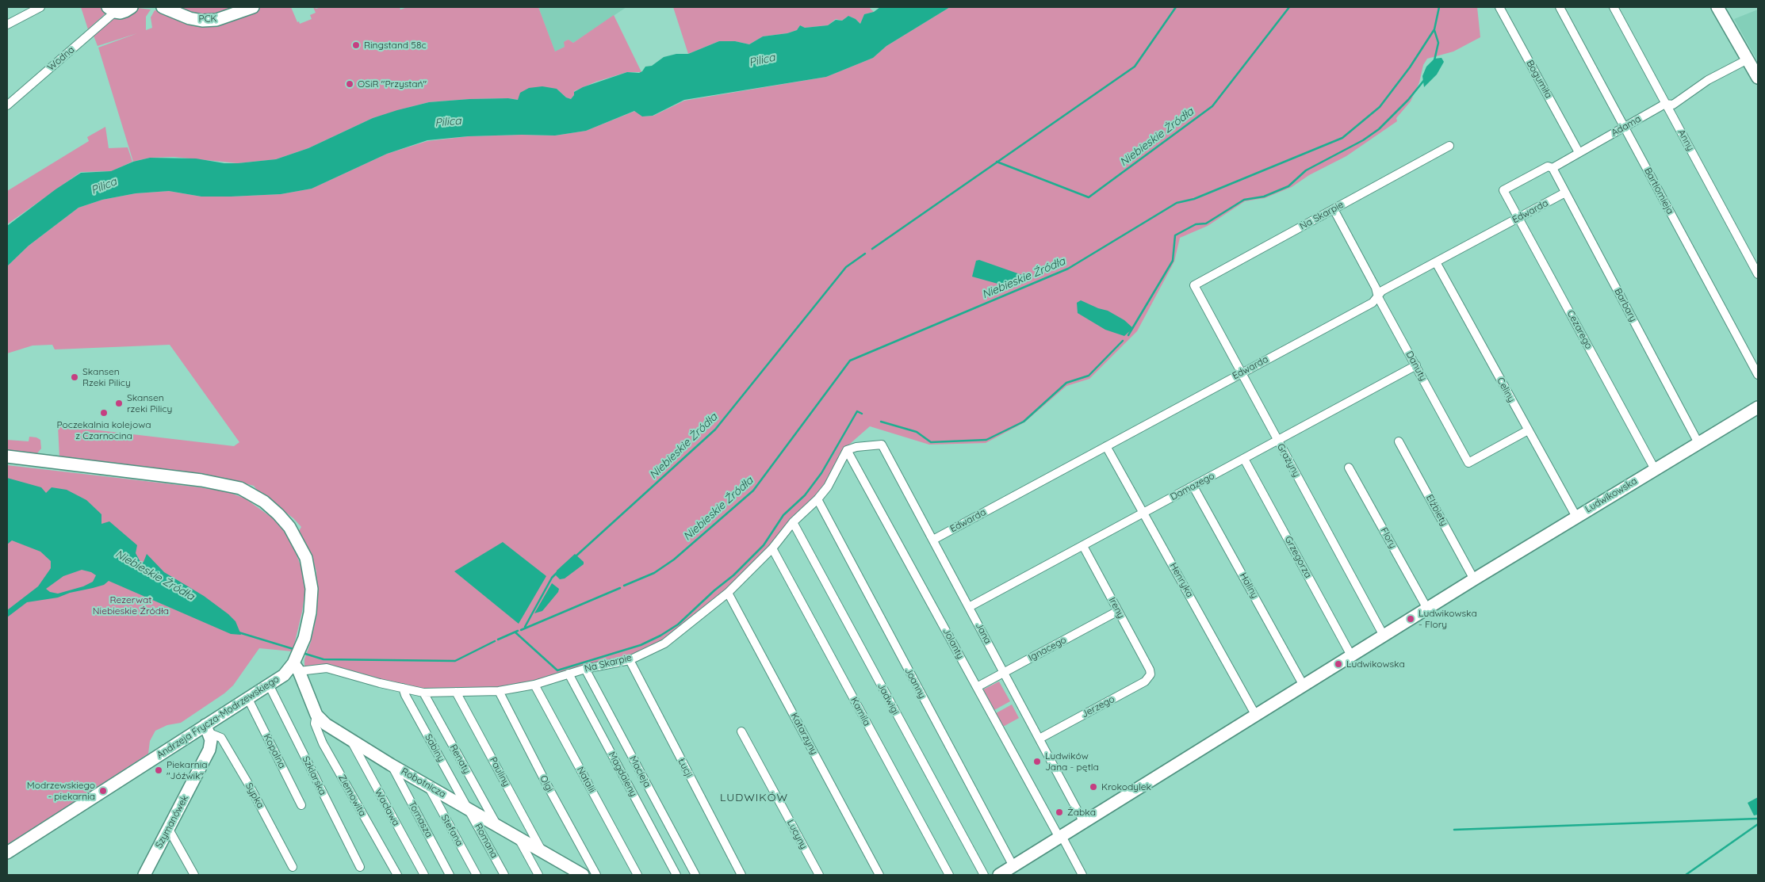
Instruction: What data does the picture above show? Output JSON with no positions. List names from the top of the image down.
{
  "streets": {
    "street": [
      "PCK",
      "Wodna",
      "Bogumiła",
      "Adama",
      "Anny",
      "Bartłomieja",
      "Edwarda",
      "Na Skarpie",
      "Barbary",
      "Cezarego",
      "Danuty",
      "Celiny",
      "Grażyny",
      "Damazego",
      "Ludwikowska",
      "Elżbiety",
      "Flory",
      "Grzegorza",
      "Henryka",
      "Haliny",
      "Ireny",
      "Jana",
      "Jolanty",
      "Ignacego",
      "Joanny",
      "Jadwigi",
      "Jerzego",
      "Kamila",
      "Andrzeja Frycza-Modrzewskiego",
      "Katarzyny",
      "Sabiny",
      "Kopalna",
      "Renaty",
      "Łucji",
      "Pauliny",
      "Macieja",
      "Magdaleny",
      "Szklarska",
      "Natalii",
      "Robotnicza",
      "Olgi",
      "Sypka",
      "Ziemowita",
      "Wacława",
      "Tomasza",
      "Szymanówek",
      "Stefana",
      "Lucyny",
      "Romana"
    ]
  },
  "crossings": [
    ["Bogumiła", "Adama"],
    ["Adama", "Anny"],
    ["Adama", "Bartłomieja"],
    ["Adama", "Barbary"],
    ["Adama", "Cezarego"],
    ["Edwarda", "Barbary"],
    ["Edwarda", "Cezarego"],
    ["Edwarda", "Danuty"],
    ["Edwarda", "Celiny"],
    ["Edwarda", "Grażyny"],
    ["Edwarda", "Henryka"],
    ["Edwarda", "Jana"],
    ["Na Skarpie", "Danuty"],
    ["Na Skarpie", "Grażyny"],
    ["Na Skarpie", "Jana"],
    ["Na Skarpie", "Jolanty"],
    ["Na Skarpie", "Joanny"],
    ["Na Skarpie", "Jadwigi"],
    ["Na Skarpie", "Kamila"],
    ["Na Skarpie", "Andrzeja Frycza-Modrzewskiego"],
    ["Na Skarpie", "Katarzyny"],
    ["Na Skarpie", "Sabiny"],
    ["Na Skarpie", "Renaty"],
    ["Na Skarpie", "Łucji"],
    ["Na Skarpie", "Pauliny"],
    ["Na Skarpie", "Macieja"],
    ["Na Skarpie", "Magdaleny"],
    ["Na Skarpie", "Natalii"],
    ["Na Skarpie", "Robotnicza"],
    ["Na Skarpie", "Olgi"],
    ["Barbary", "Ludwikowska"],
    ["Cezarego", "Ludwikowska"],
    ["Danuty", "Celiny"],
    ["Danuty", "Damazego"],
    ["Celiny", "Ludwikowska"],
    ["Grażyny", "Damazego"],
    ["Grażyny", "Ludwikowska"],
    ["Damazego", "Grzegorza"],
    ["Damazego", "Henryka"],
    ["Damazego", "Haliny"],
    ["Damazego", "Ireny"],
    ["Damazego", "Jana"],
    ["Ludwikowska", "Elżbiety"],
    ["Ludwikowska", "Flory"],
    ["Ludwikowska", "Grzegorza"],
    ["Ludwikowska", "Henryka"],
    ["Ludwikowska", "Haliny"],
    ["Ludwikowska", "Jana"],
    ["Ludwikowska", "Jolanty"],
    ["Ludwikowska", "Joanny"],
    ["Ireny", "Ignacego"],
    ["Ireny", "Jerzego"],
    ["Jana", "Jolanty"],
    ["Jana", "Ignacego"],
    ["Jana", "Jerzego"],
    ["Jolanty", "Ignacego"],
    ["Andrzeja Frycza-Modrzewskiego", "Kopalna"],
    ["Andrzeja Frycza-Modrzewskiego", "Szklarska"],
    ["Andrzeja Frycza-Modrzewskiego", "Robotnicza"],
    ["Andrzeja Frycza-Modrzewskiego", "Sypka"],
    ["Andrzeja Frycza-Modrzewskiego", "Szymanówek"],
    ["Sabiny", "Robotnicza"],
    ["Sabiny", "Romana"],
    ["Renaty", "Robotnicza"],
    ["Pauliny", "Robotnicza"],
    ["Robotnicza", "Ziemowita"],
    ["Robotnicza", "Wacława"],
    ["Robotnicza", "Tomasza"],
    ["Robotnicza", "Stefana"],
    ["Robotnicza", "Romana"],
    ["Sypka", "Szymanówek"]
  ],
  "districts": ["LUDWIKÓW"],
  "water": ["Pilica", "Niebieskie Żródła", "Niebieskie Źródła"],
  "parks": ["Rezerwat Niebieskie Źródła"],
  "places": [
    "Ringstand 58c",
    "OSiR \"Przystań\"",
    "Skansen Rzeki Pilicy",
    "Skansen rzeki Pilicy",
    "Poczekalnia kolejowa z Czarnocina",
    "Ludwikowska - Flory",
    "Ludwikowska",
    "Ludwików Jana - pętla",
    "Piekarnia \"Jóźwik\"",
    "Krokodylek",
    "Modrzewskiego - piekarnia",
    "Żabka"
  ]
}
